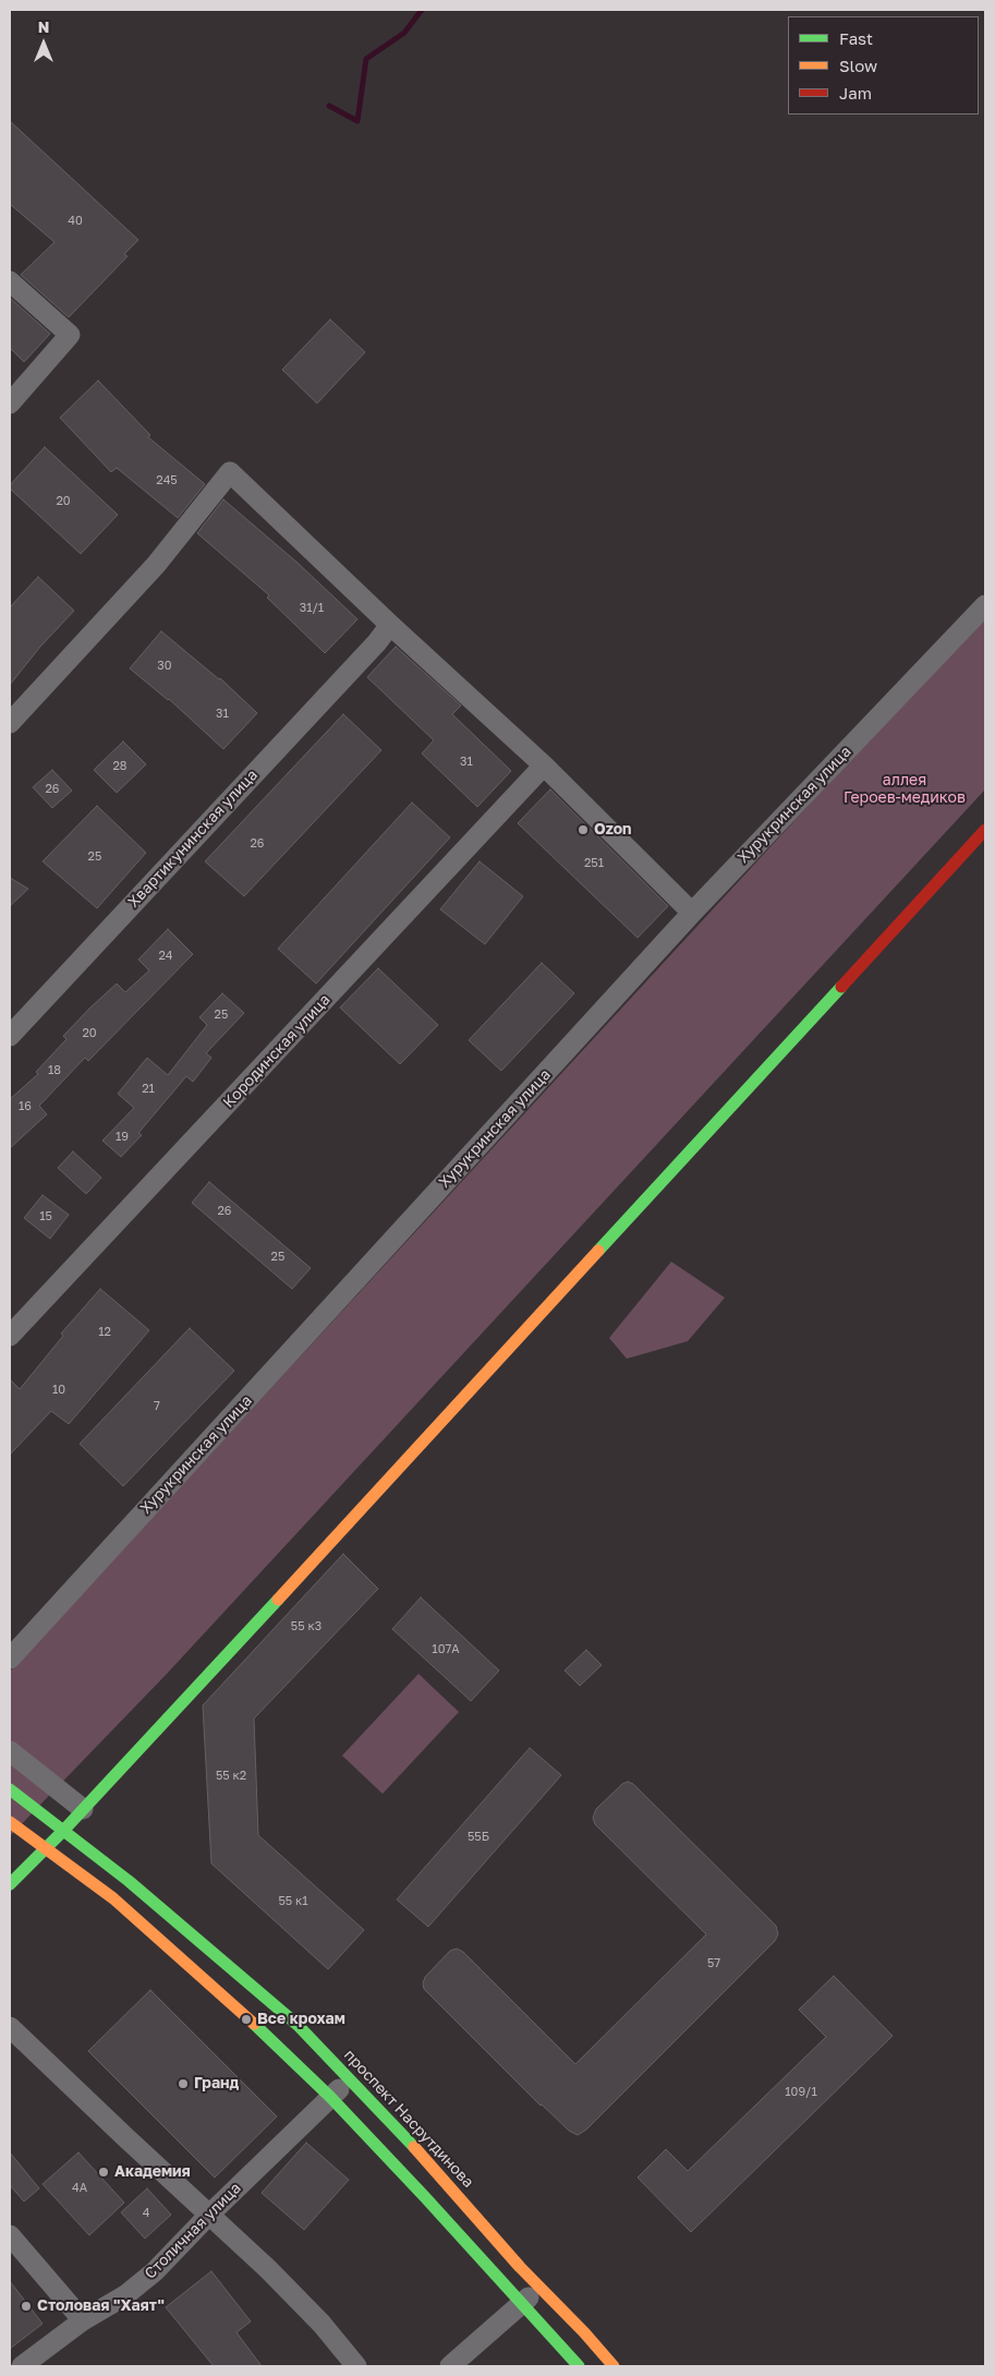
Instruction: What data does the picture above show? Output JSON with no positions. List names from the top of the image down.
{
  "streets": {
    "main road": ["проспект Насрутдинова"],
    "street": [
      "Хурукринская улица",
      "Хвартикунинская улица",
      "Кородинская улица",
      "Столичная улица"
    ]
  },
  "crossings": [
    ["проспект Насрутдинова", "Столичная улица"]
  ],
  "parks": ["аллея Героев-медиков"],
  "places": [
    "Ozon",
    "Все крохам",
    "Гранд",
    "Академия",
    "Столовая \"Хаят\""
  ],
  "house_numbers": [
    "40",
    "245",
    "20",
    "31/1",
    "30",
    "31",
    "31",
    "28",
    "26",
    "26",
    "25",
    "251",
    "24",
    "25",
    "20",
    "18",
    "21",
    "16",
    "19",
    "26",
    "15",
    "25",
    "12",
    "10",
    "7",
    "55 к3",
    "107А",
    "55 к2",
    "55Б",
    "55 к1",
    "57",
    "109/1",
    "4А",
    "4"
  ],
  "legend": ["Fast", "Slow", "Jam"],
  "north": "top"
}
